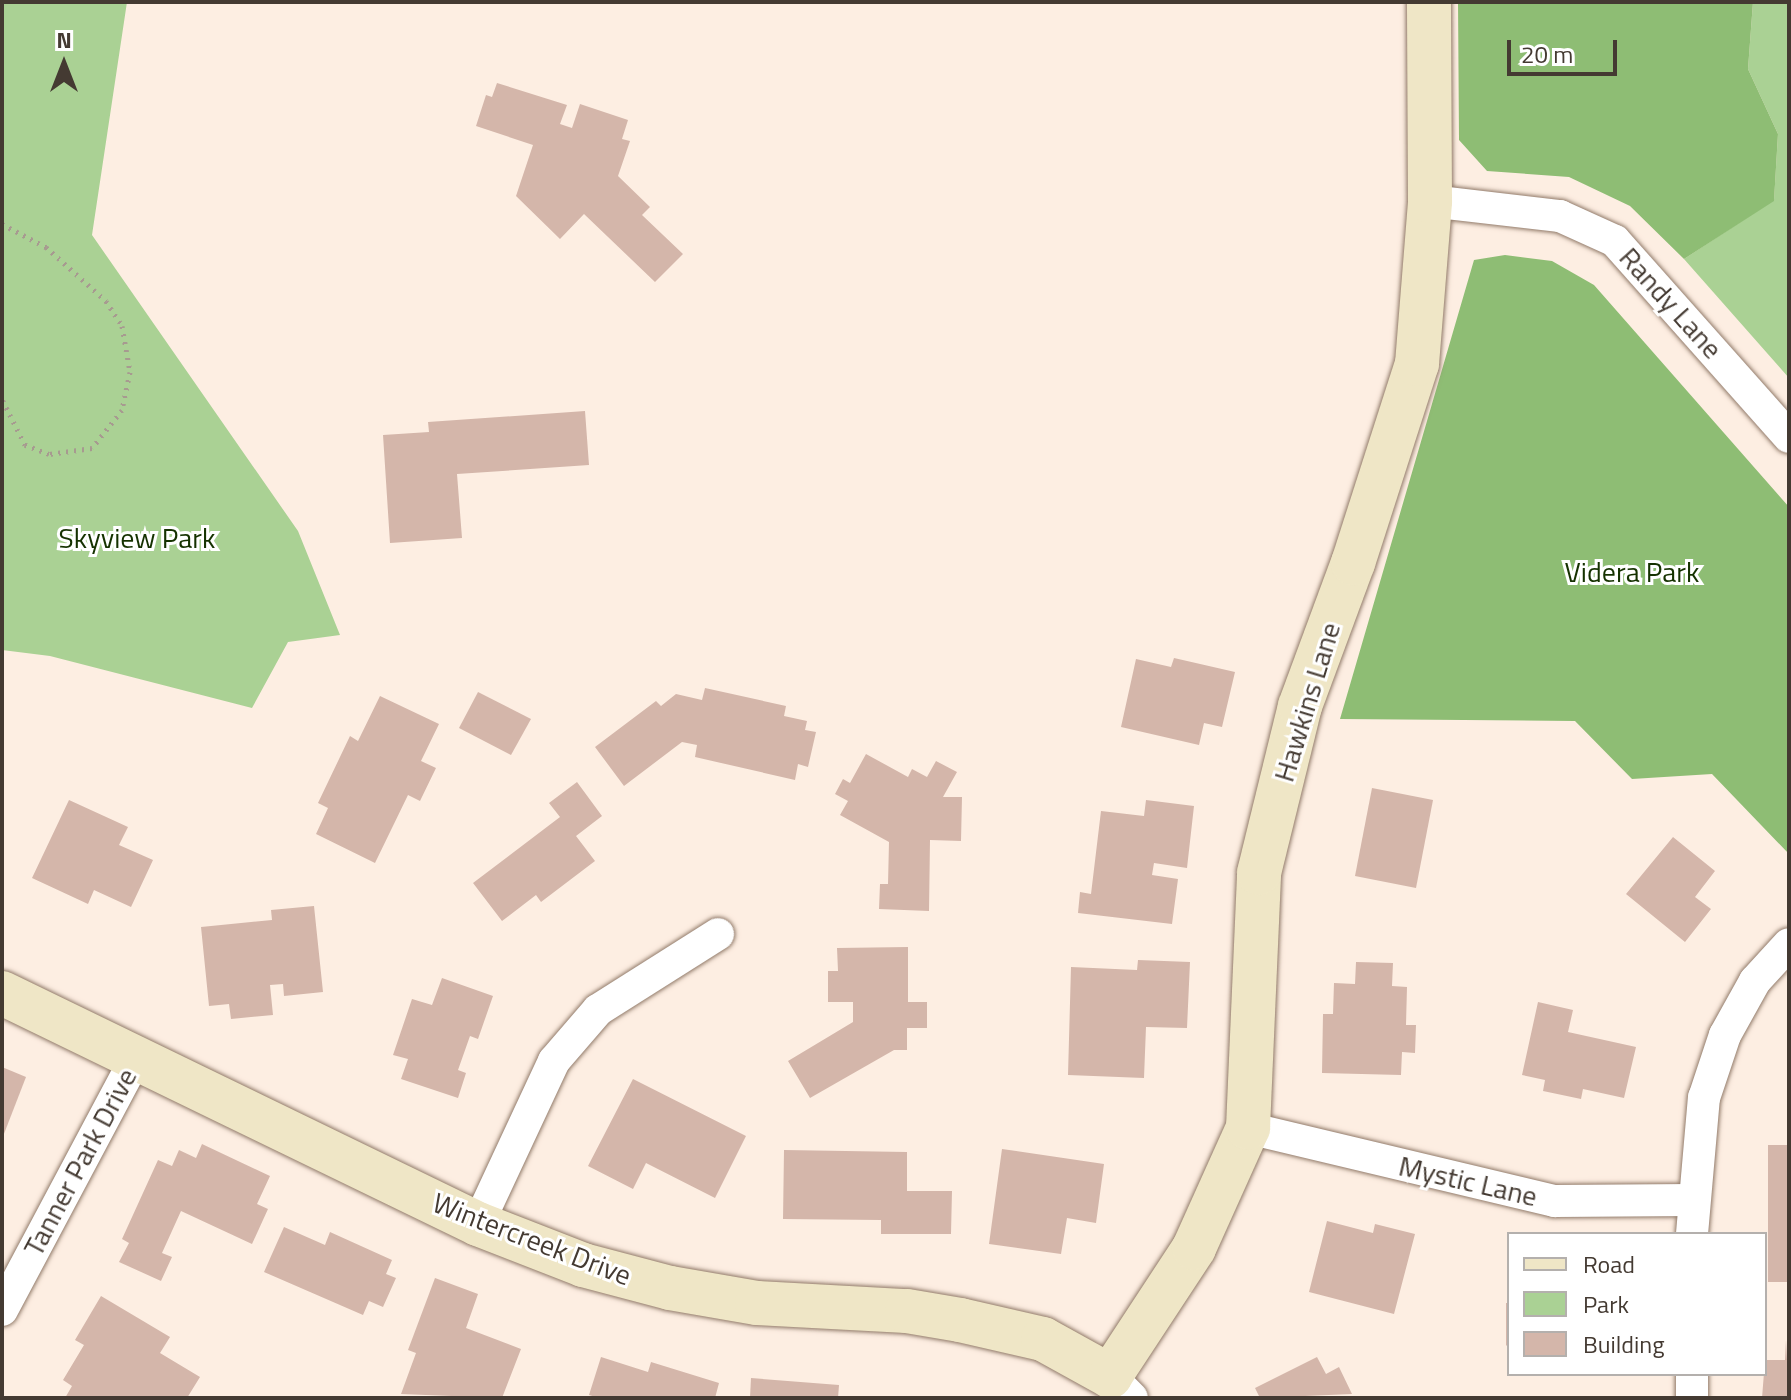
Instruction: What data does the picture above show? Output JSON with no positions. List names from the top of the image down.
{
  "streets": {
    "street": [
      "Randy Lane",
      "Hawkins Lane",
      "Tanner Park Drive",
      "Mystic Lane",
      "Wintercreek Drive"
    ]
  },
  "crossings": [
    ["Randy Lane", "Hawkins Lane"],
    ["Hawkins Lane", "Mystic Lane"],
    ["Hawkins Lane", "Wintercreek Drive"],
    ["Tanner Park Drive", "Wintercreek Drive"]
  ],
  "parks": ["Skyview Park", "Videra Park"],
  "legend": ["Road", "Park", "Building"],
  "scale_bar": "20 m",
  "north": "top"
}
